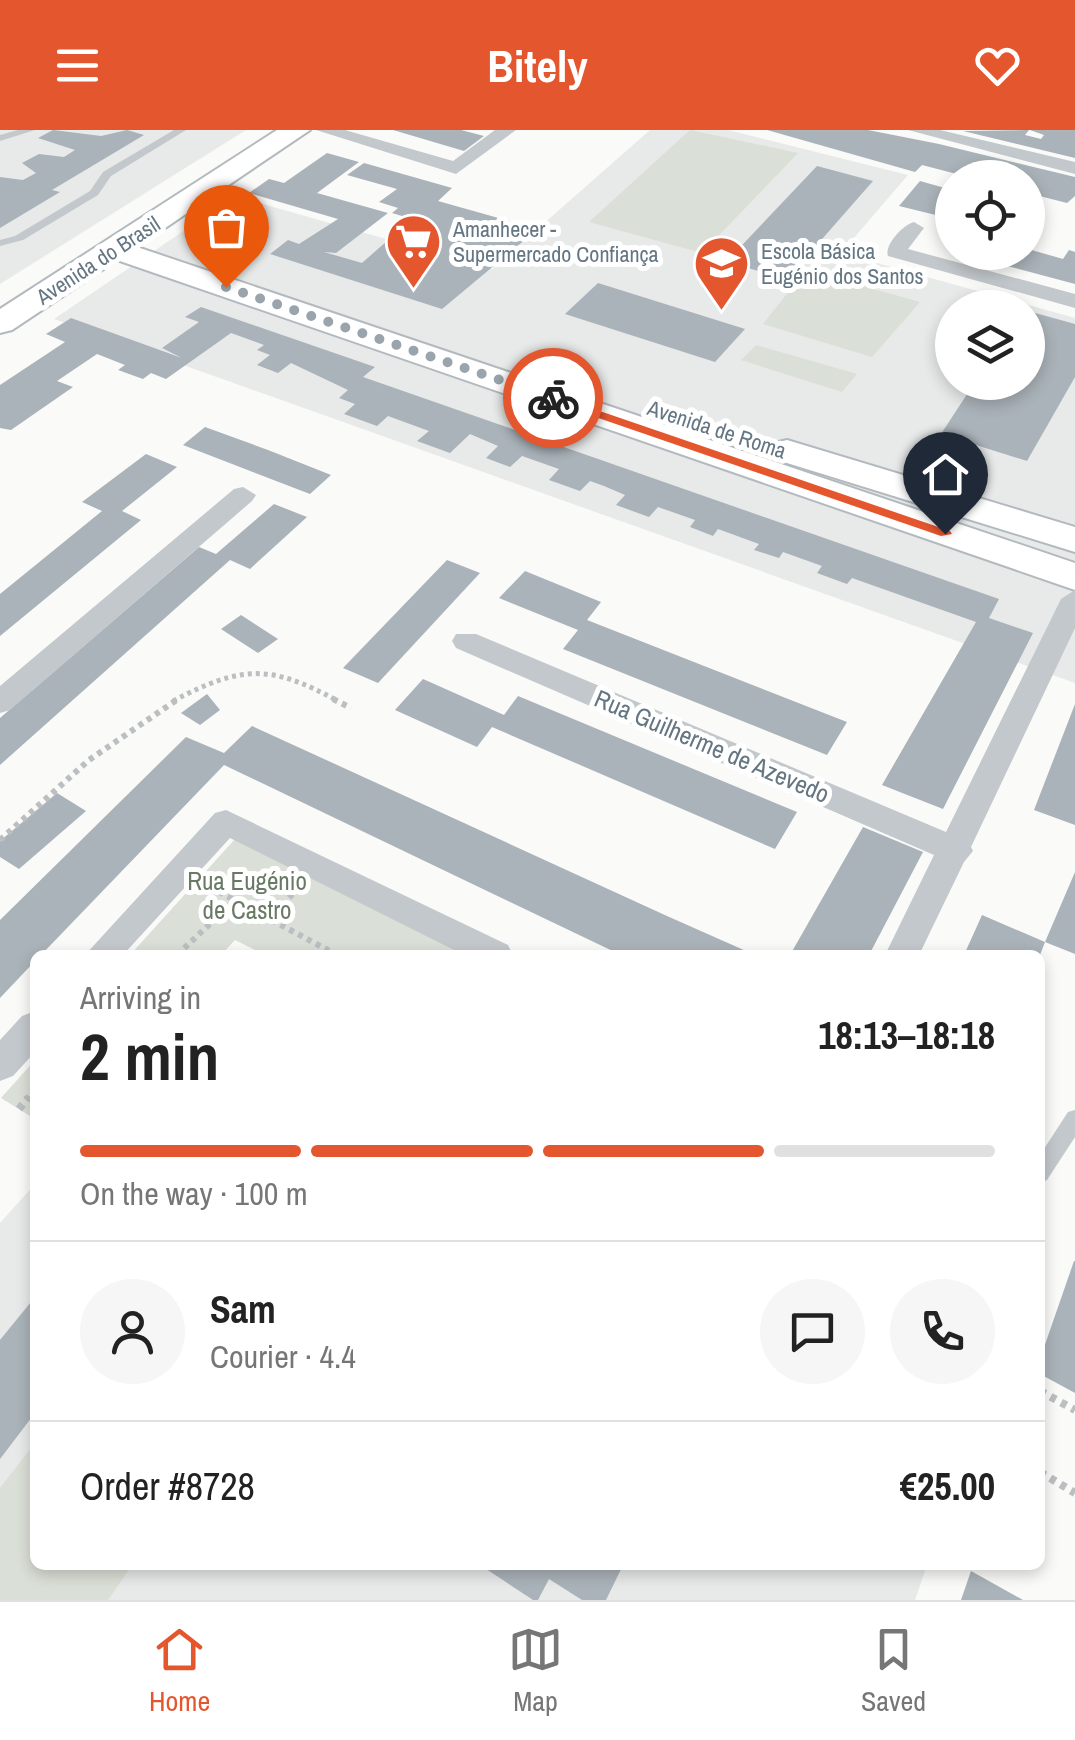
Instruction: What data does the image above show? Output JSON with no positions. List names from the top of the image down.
{
  "streets": {
    "main road": ["Avenida do Brasil", "Avenida de Roma"],
    "street": ["Rua Guilherme de Azevedo"]
  },
  "crossings": [
    ["Avenida do Brasil", "Avenida de Roma"]
  ],
  "parks": ["Rua Eugénio de Castro"],
  "places": {
    "supermarket": ["Amanhecer - Supermercado Confiança"],
    "school or university": ["Escola Básica Eugénio dos Santos"]
  },
  "page": {
    "header": "Bitely",
    "heading": ["2 min", "Arriving in", "18:13–18:18"],
    "panel": [
      "Sam",
      "Courier · 4.4",
      "Order #8728",
      "€25.00"
    ],
    "bar": "On the way · 100 m",
    "tabs": ["Home", "Map", "Saved"]
  }
}
